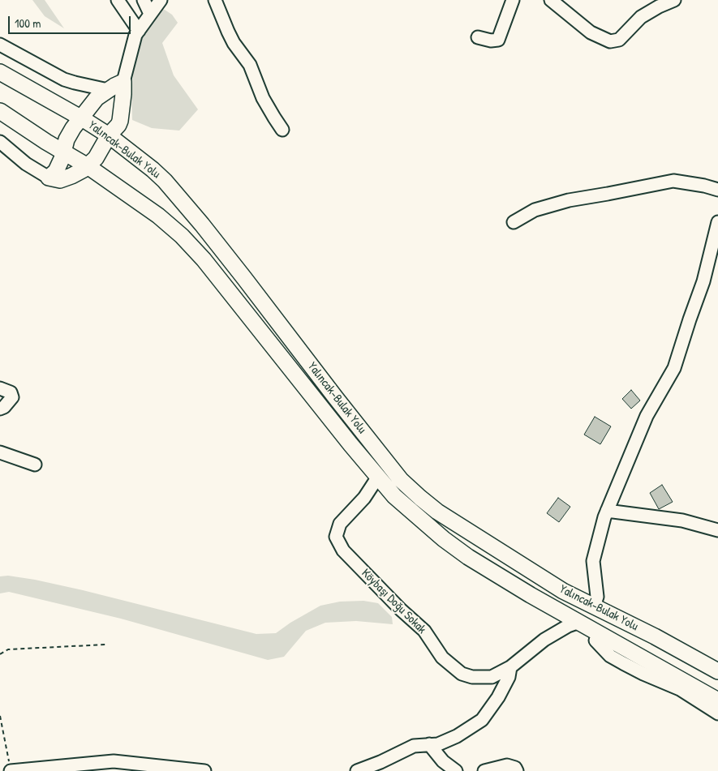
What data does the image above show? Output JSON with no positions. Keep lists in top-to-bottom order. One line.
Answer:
{"streets":{"main road":["Yalıncak-Bulak Yolu"],"street":["Köybaşı Doğu Sokak"]},"crossings":[["Yalıncak-Bulak Yolu","Köybaşı Doğu Sokak"]],"scale_bar":"100 m"}
